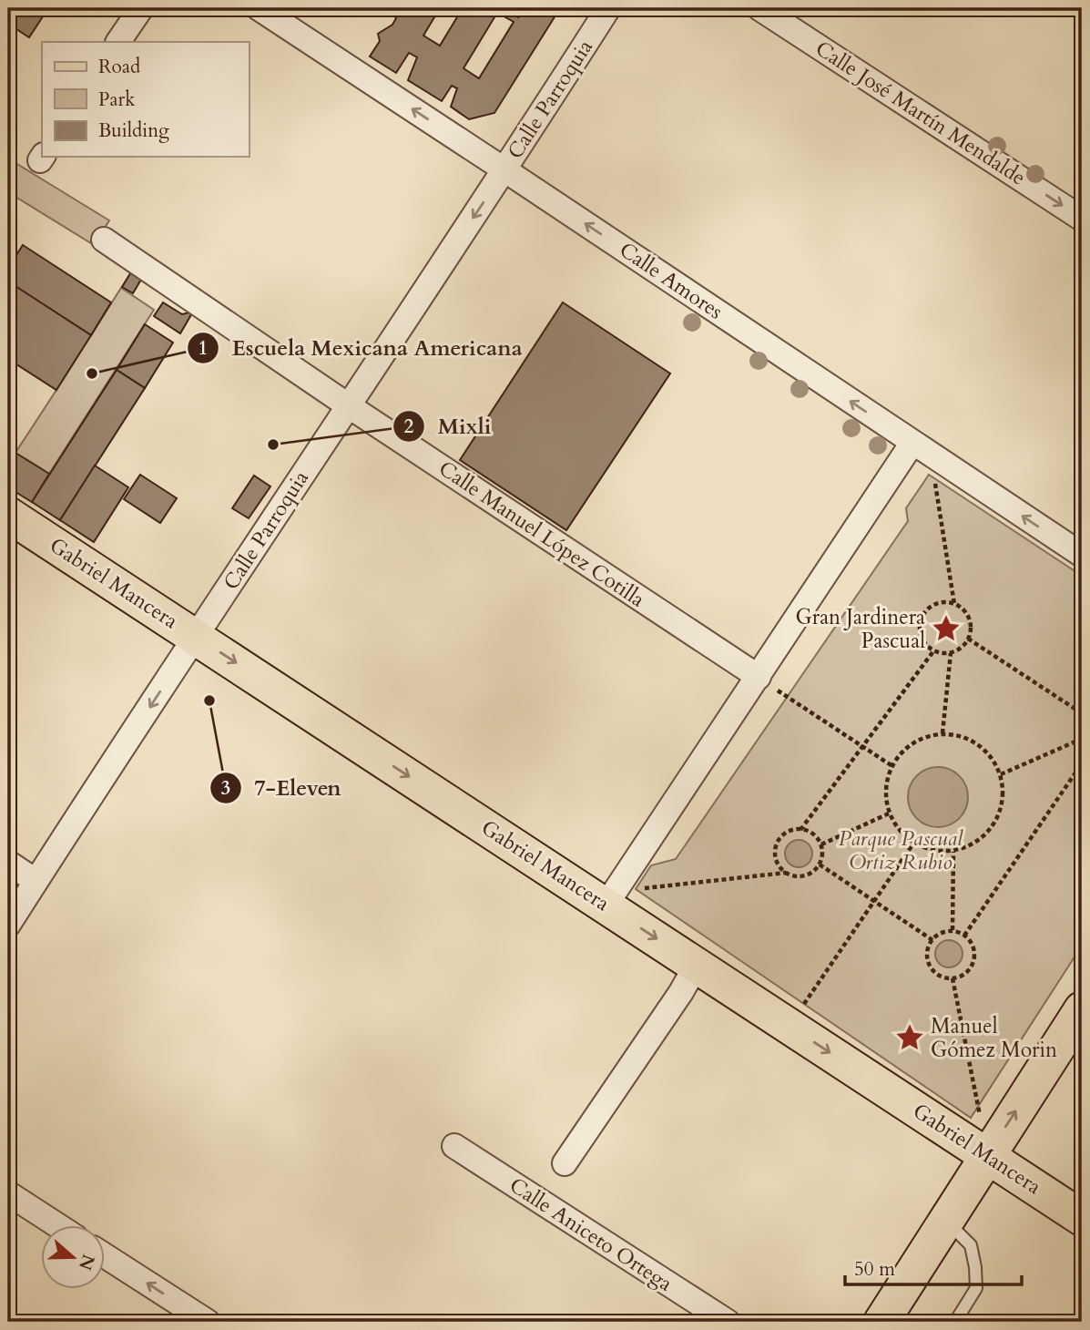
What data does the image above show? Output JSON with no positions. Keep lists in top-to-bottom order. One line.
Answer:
{"streets":{"main road":["Gabriel Mancera"],"street":["Calle Parroquia","Calle José Martín Mendalde","Calle Amores","Calle Manuel López Cotilla","Calle Aniceto Ortega"]},"crossings":[["Calle Parroquia","Calle Amores"],["Calle Parroquia","Calle Manuel López Cotilla"],["Calle Parroquia","Gabriel Mancera"]],"one_way":["Calle Parroquia","Calle José Martín Mendalde","Calle Amores","Gabriel Mancera"],"parks":["Parque Pascual Ortiz Rubio"],"places":{"other":["Escuela Mexicana Americana","Mixli","7-Eleven"],"place":["Gran Jardinera Pascual","Manuel Gómez Morin"]},"legend":["Road","Park","Building"],"scale_bar":"50 m","north":"right"}
